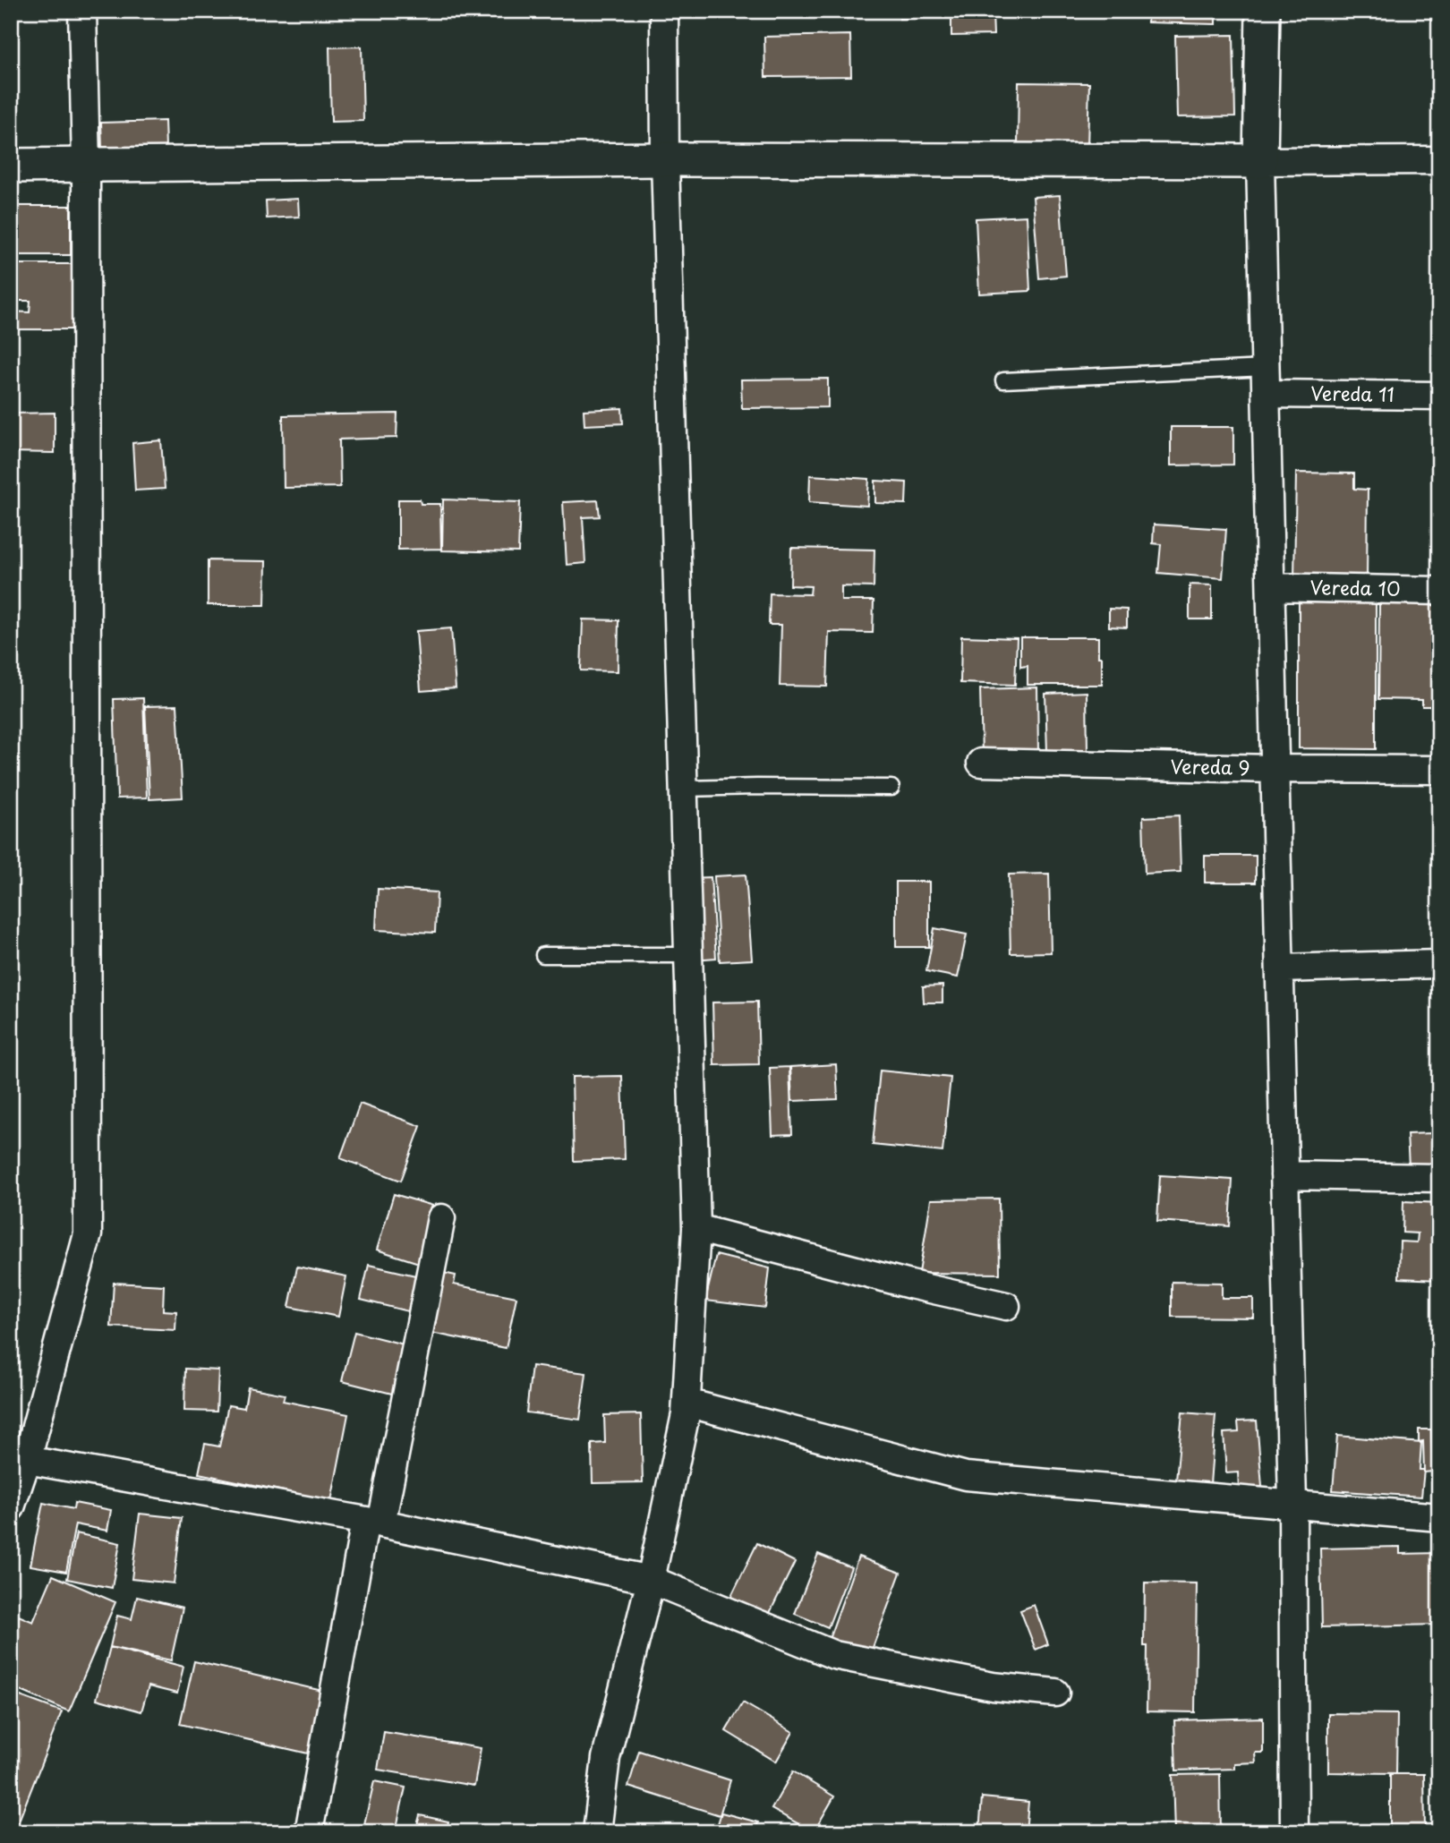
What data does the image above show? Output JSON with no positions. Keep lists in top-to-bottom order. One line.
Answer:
{"streets":{"street":["Vereda 11","Vereda 10","Vereda 9"]}}
